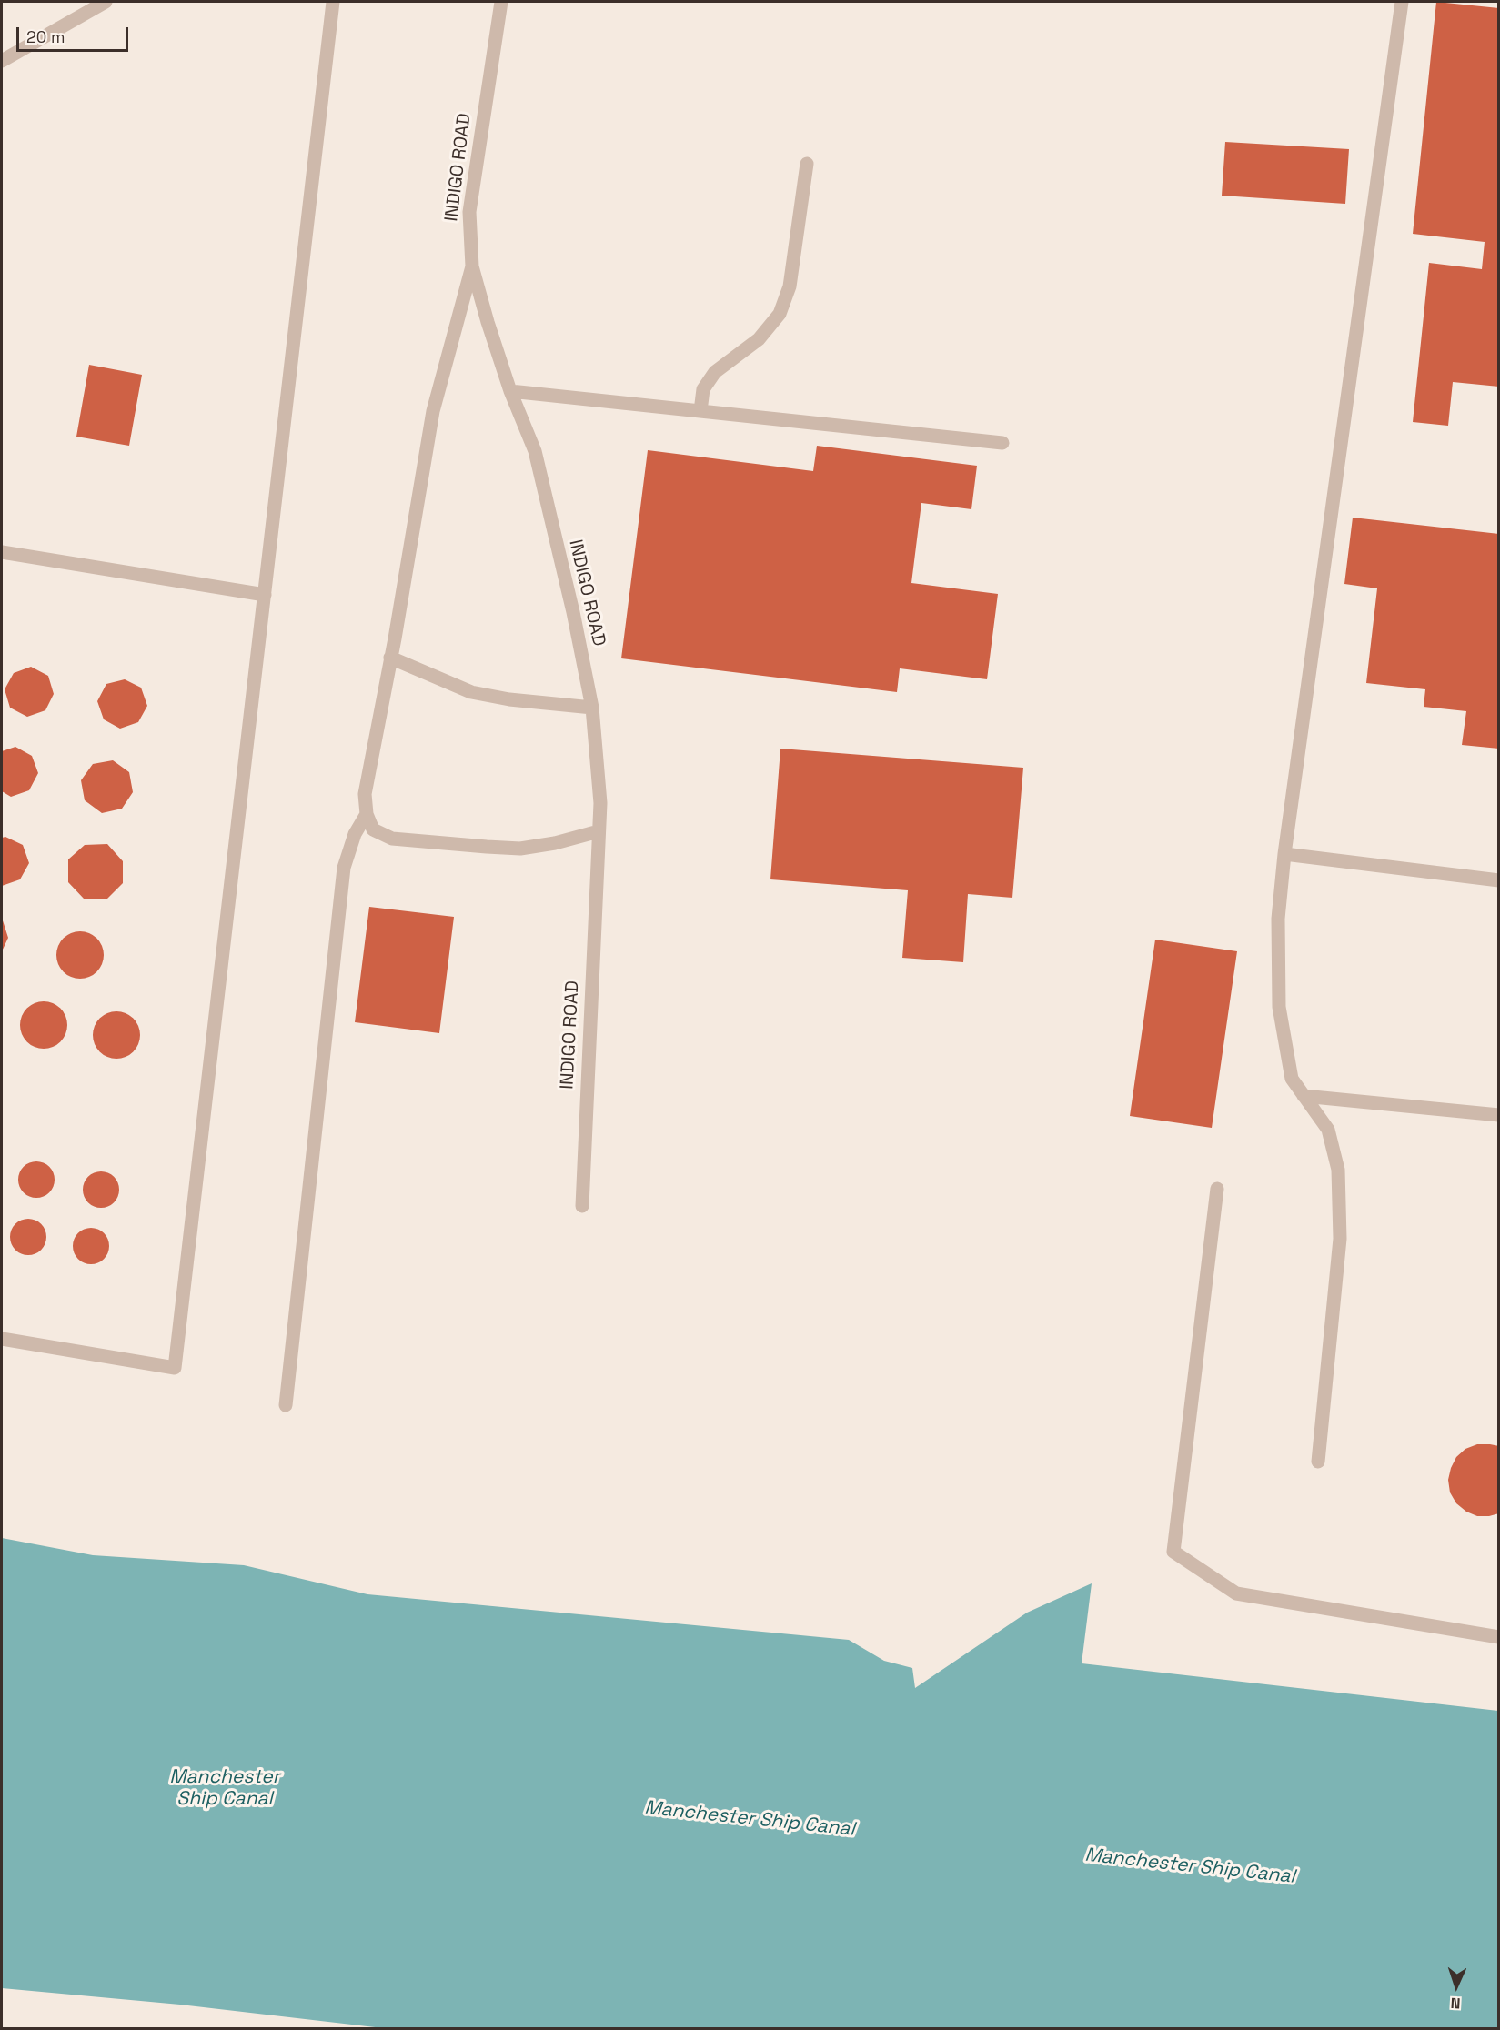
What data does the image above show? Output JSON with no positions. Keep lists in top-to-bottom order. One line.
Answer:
{"streets":{"lane":["INDIGO ROAD"]},"water":["Manchester Ship Canal"],"scale_bar":"20 m","north":"bottom"}
